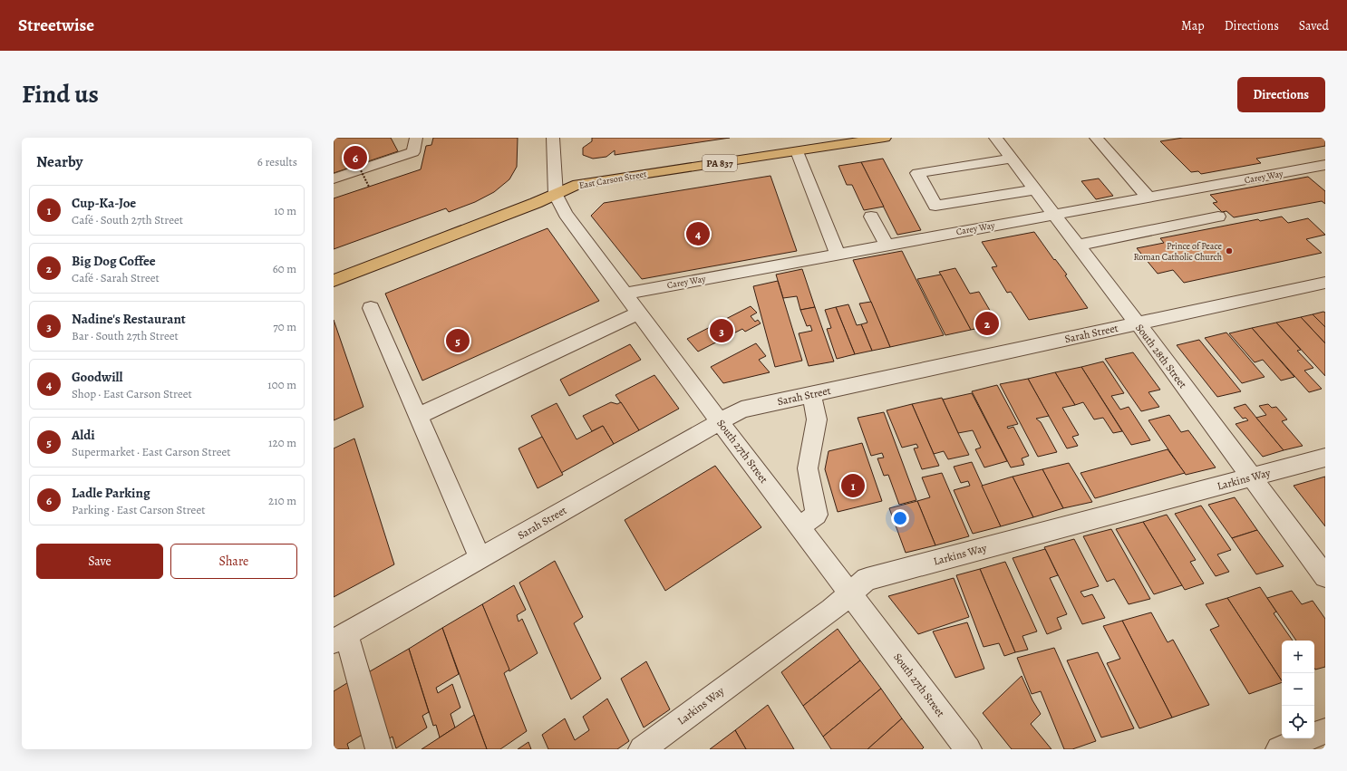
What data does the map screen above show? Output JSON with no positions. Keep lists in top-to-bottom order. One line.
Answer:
{"streets":{"main road":["PA 837","East Carson Street"],"street":["Carey Way","Sarah Street","South 28th Street","South 27th Street","Larkins Way"]},"crossings":[["Carey Way","South 28th Street"],["Carey Way","South 27th Street"],["East Carson Street","South 27th Street"],["Sarah Street","South 28th Street"],["Sarah Street","South 27th Street"],["South 28th Street","Larkins Way"],["South 27th Street","Larkins Way"]],"places":["Prince of Peace Roman Catholic Church"],"page":{"header":"Streetwise","nav":["Map","Directions","Saved"],"title":"Find us","buttons":["Directions",["Save","Share"]],"heading":["Nearby","6 results"],"pins":["6","4","2","3","5","1"],"list":[{"mark":"1","name":"Cup-Ka-Joe","note":"Café · South 27th Street","value":"10 m"},{"mark":"2","name":"Big Dog Coffee","note":"Café · Sarah Street","value":"60 m"},{"mark":"3","name":"Nadine's Restaurant","note":"Bar · South 27th Street","value":"70 m"},{"mark":"4","name":"Goodwill","note":"Shop · East Carson Street","value":"100 m"},{"mark":"5","name":"Aldi","note":"Supermarket · East Carson Street","value":"120 m"},{"mark":"6","name":"Ladle Parking","note":"Parking · East Carson Street","value":"210 m"}],"map_buttons":["+","−"]}}
